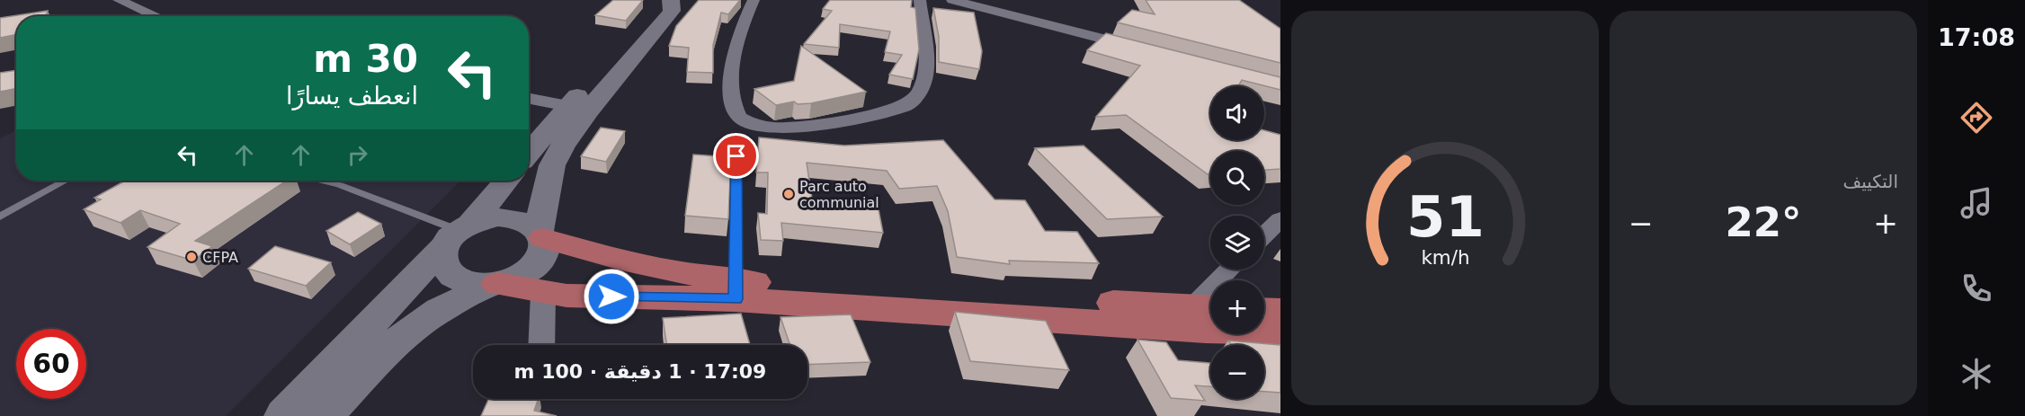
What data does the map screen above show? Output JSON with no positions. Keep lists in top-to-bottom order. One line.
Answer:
{"places":["Parc auto communial","CFPA"],"page":{"tabs":"17:08","tile":"التكييف","turn":["30 m","انعطف يسارًا"],"map_buttons":["+","−"],"heat":["−","22°","+"],"limit":"60","trip":"17:09 · 1 دقيقة · 100 m","gauge":["51","km/h"]}}
